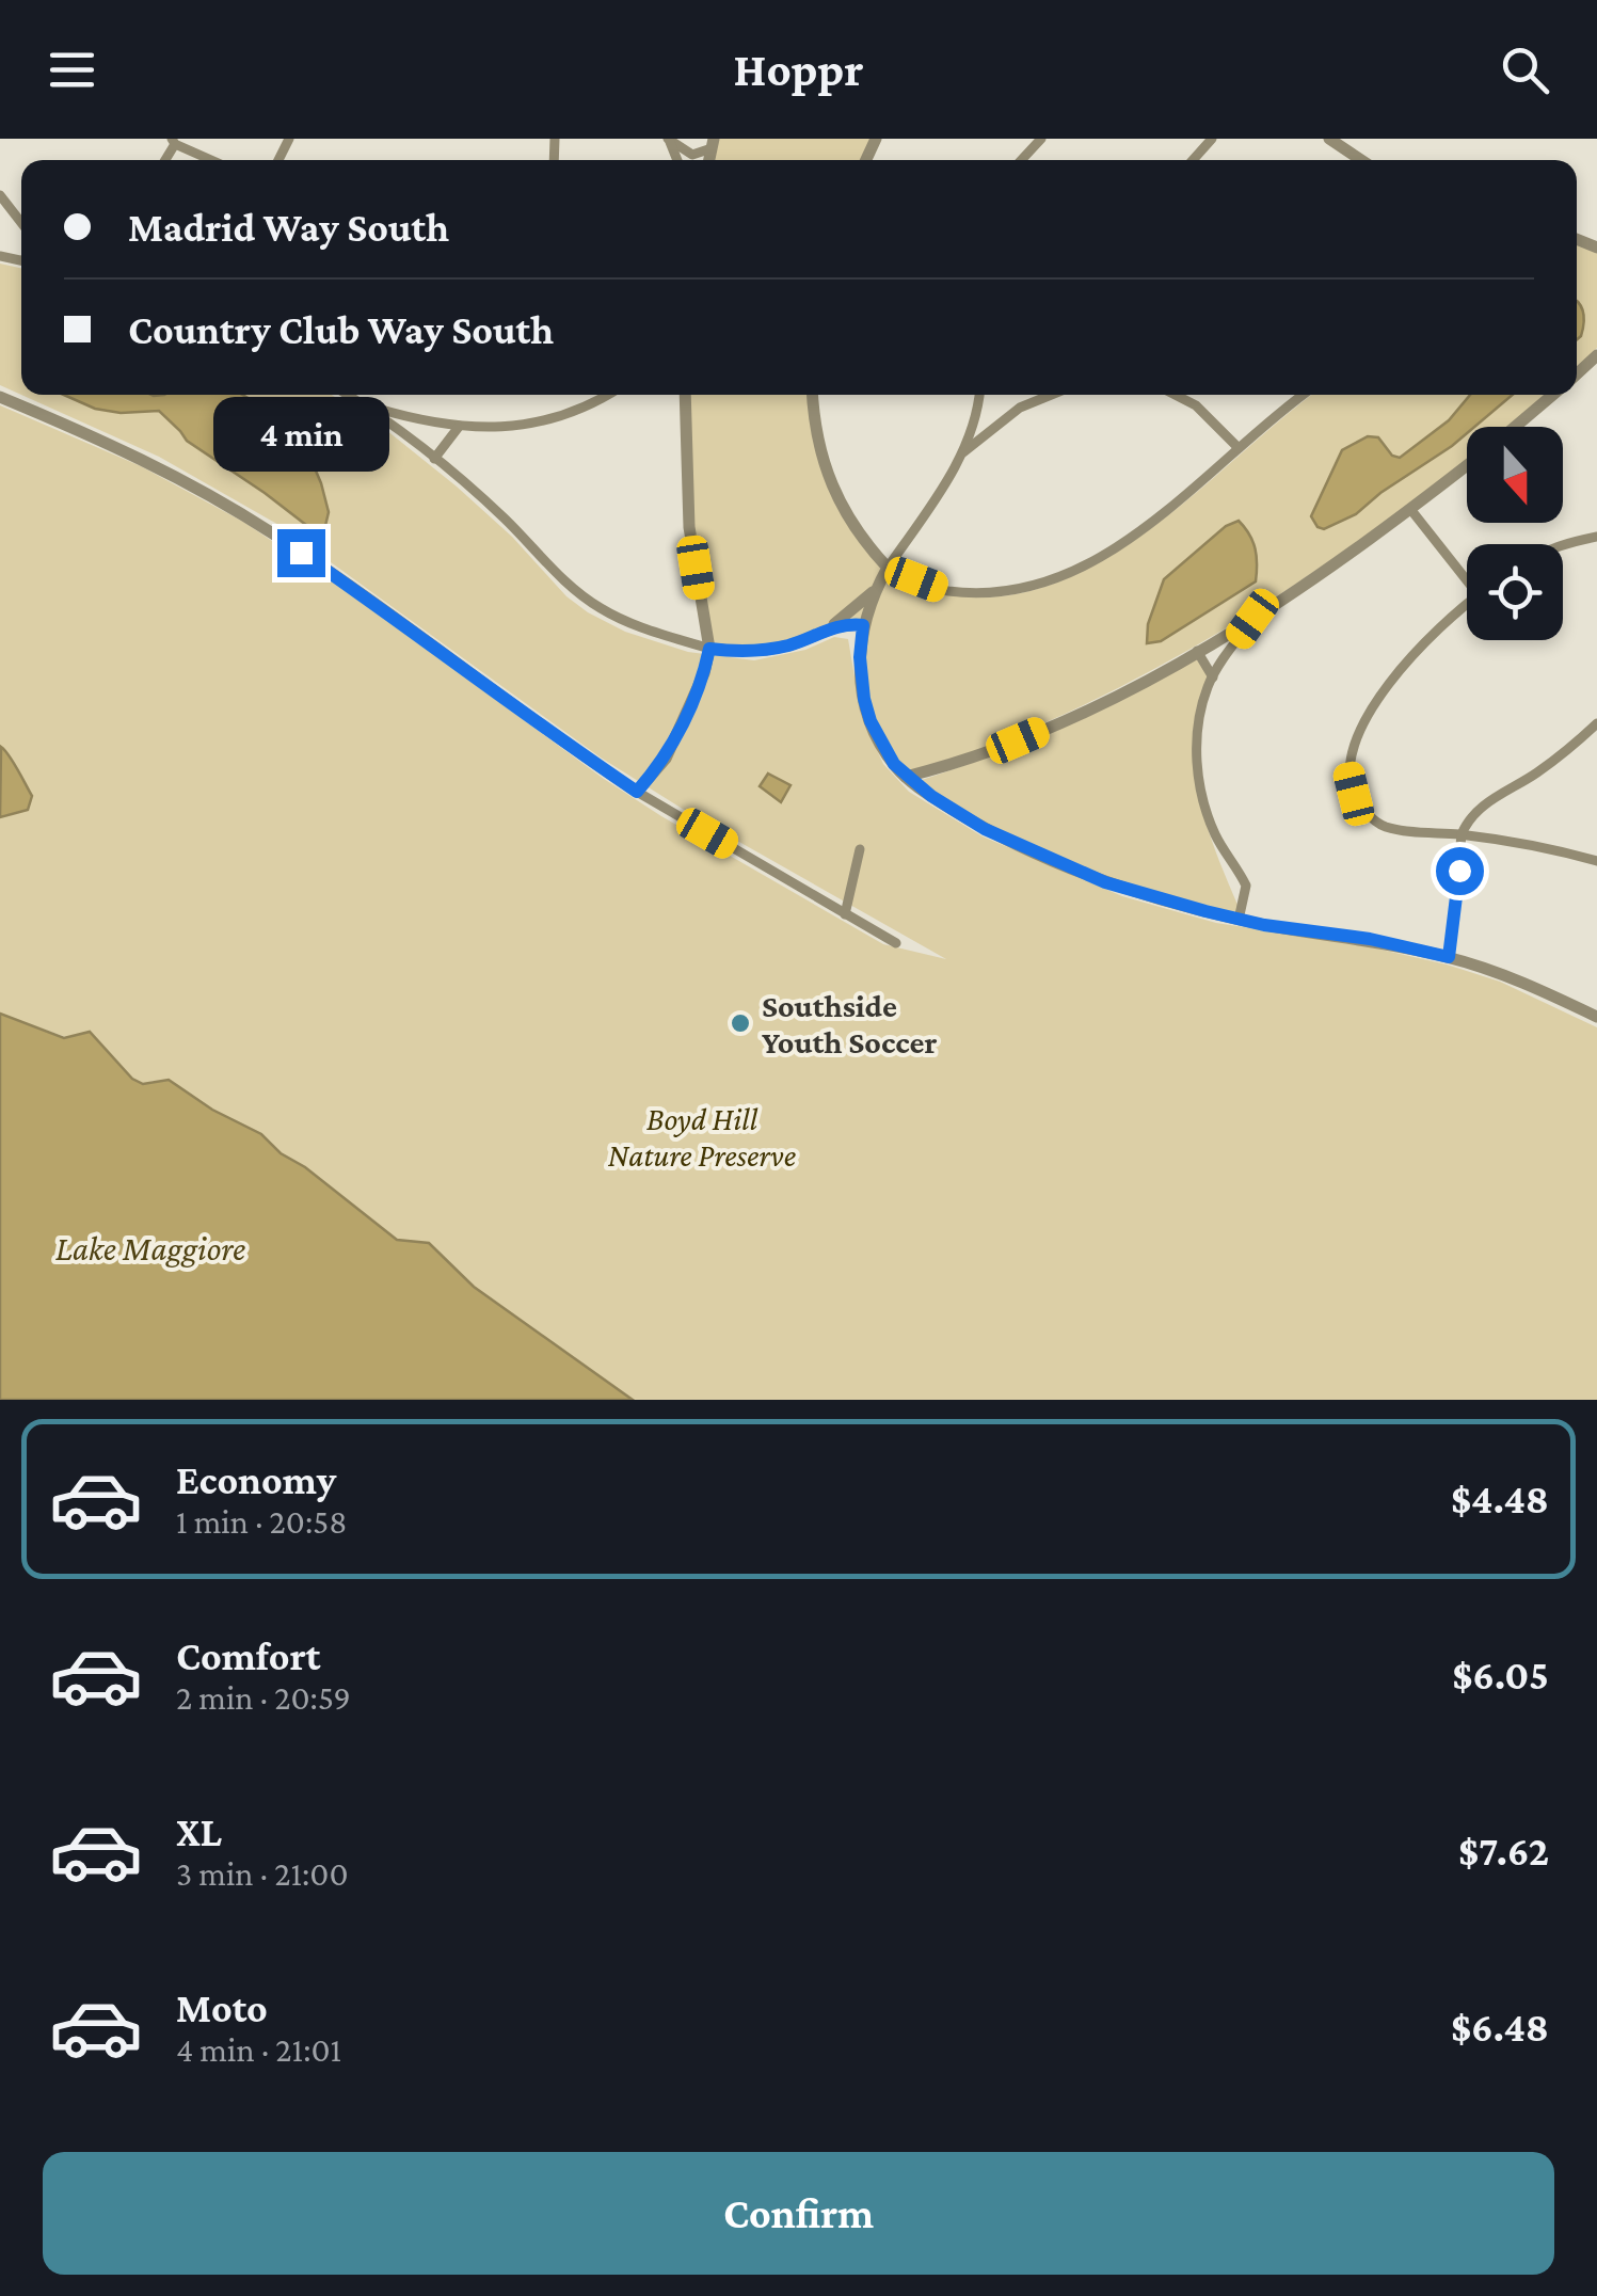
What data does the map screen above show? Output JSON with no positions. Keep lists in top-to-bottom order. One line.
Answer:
{"water":["Lake Maggiore"],"parks":["Boyd Hill Nature Preserve"],"places":["Southside Youth Soccer"],"north":"bottom","page":{"header":"Hoppr","banner":["Madrid Way South","Country Club Way South"],"bubble":"4 min","list":[{"name":"Economy","note":"1 min · 20:58","value":"$4.48"},{"name":"Comfort","note":"2 min · 20:59","value":"$6.05"},{"name":"XL","note":"3 min · 21:00","value":"$7.62"},{"name":"Moto","note":"4 min · 21:01","value":"$6.48"}],"buttons":"Confirm"}}
